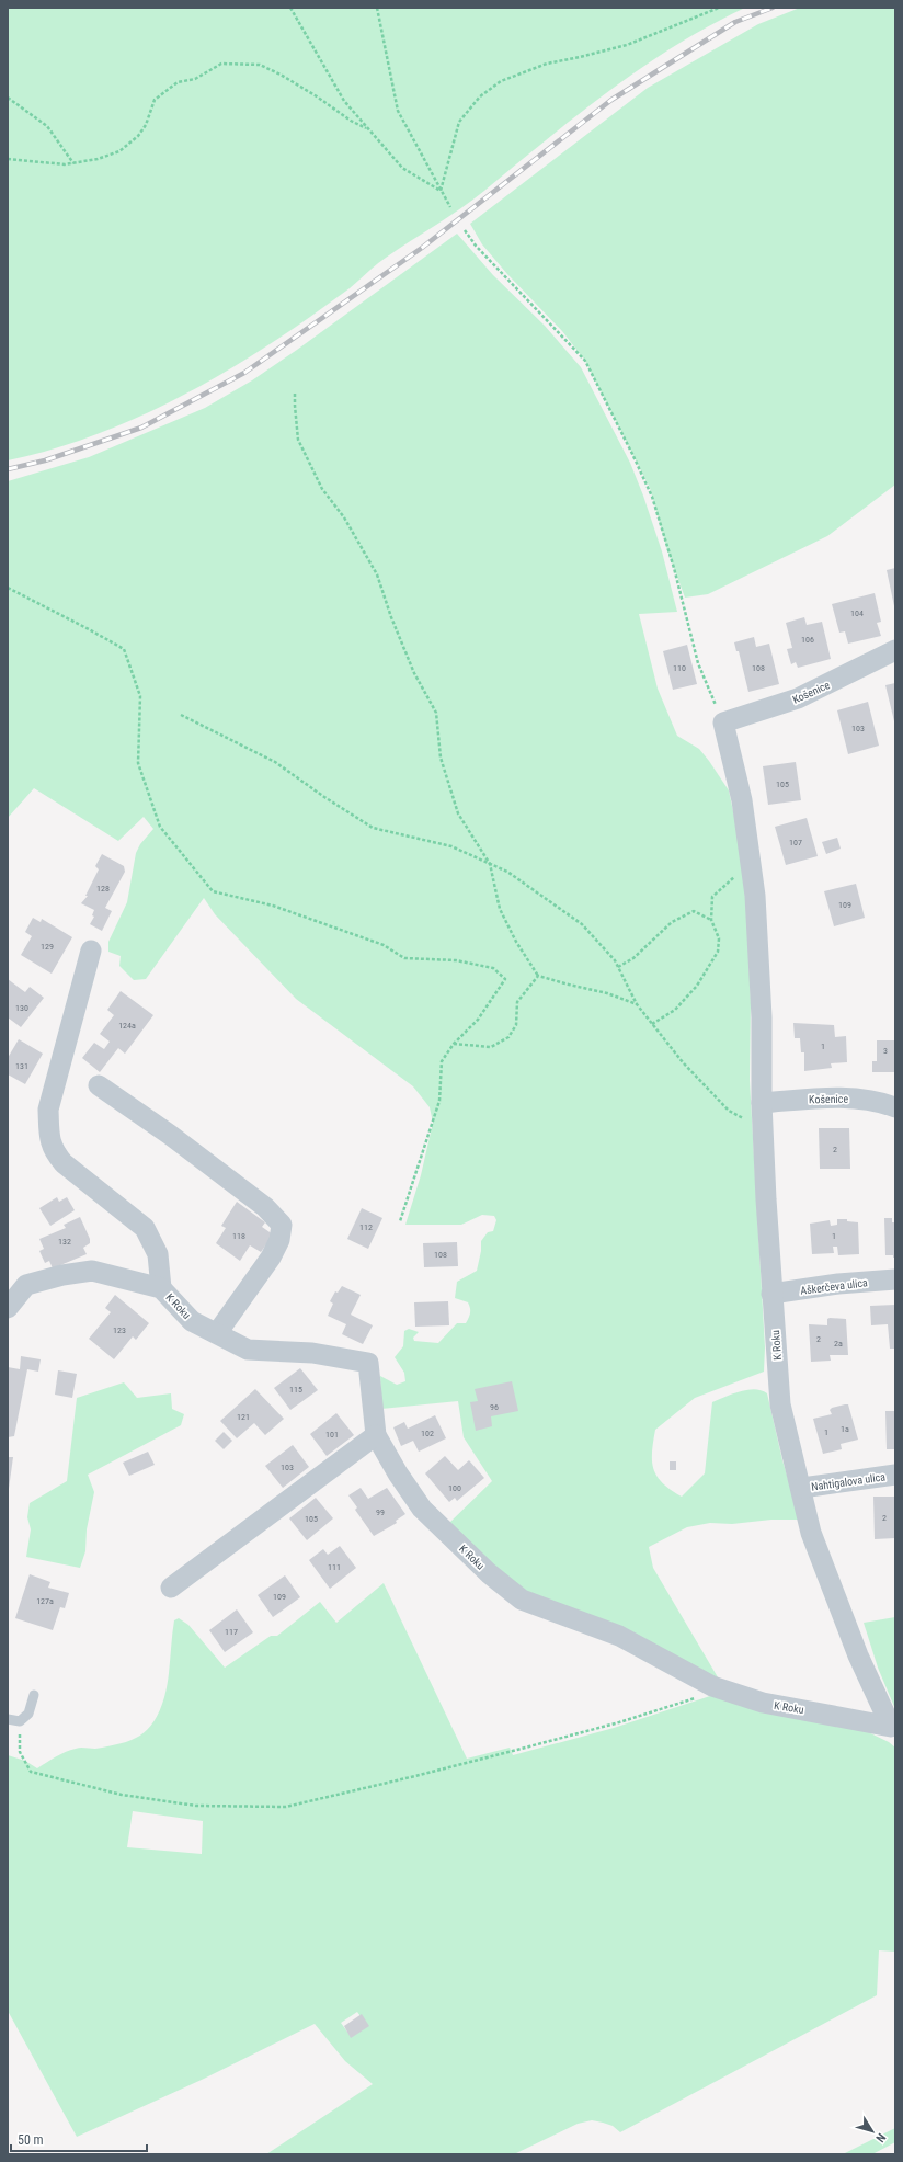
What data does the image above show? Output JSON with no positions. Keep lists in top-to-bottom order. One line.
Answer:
{"streets":{"street":["Košenice","Aškerčeva ulica","K Roku","Nahtigalova ulica"]},"crossings":[["Košenice","K Roku"],["Aškerčeva ulica","K Roku"],["K Roku","Nahtigalova ulica"]],"house_numbers":["104","106","110","108","103","105","107","128","109","129","130","124a","1","3","131","2","112","118","1","132","108","123","2","2a","115","96","121","1a","1","102","101","103","100","99","2","105","111","109","127a","117"],"scale_bar":"50 m","north":"bottom right"}
